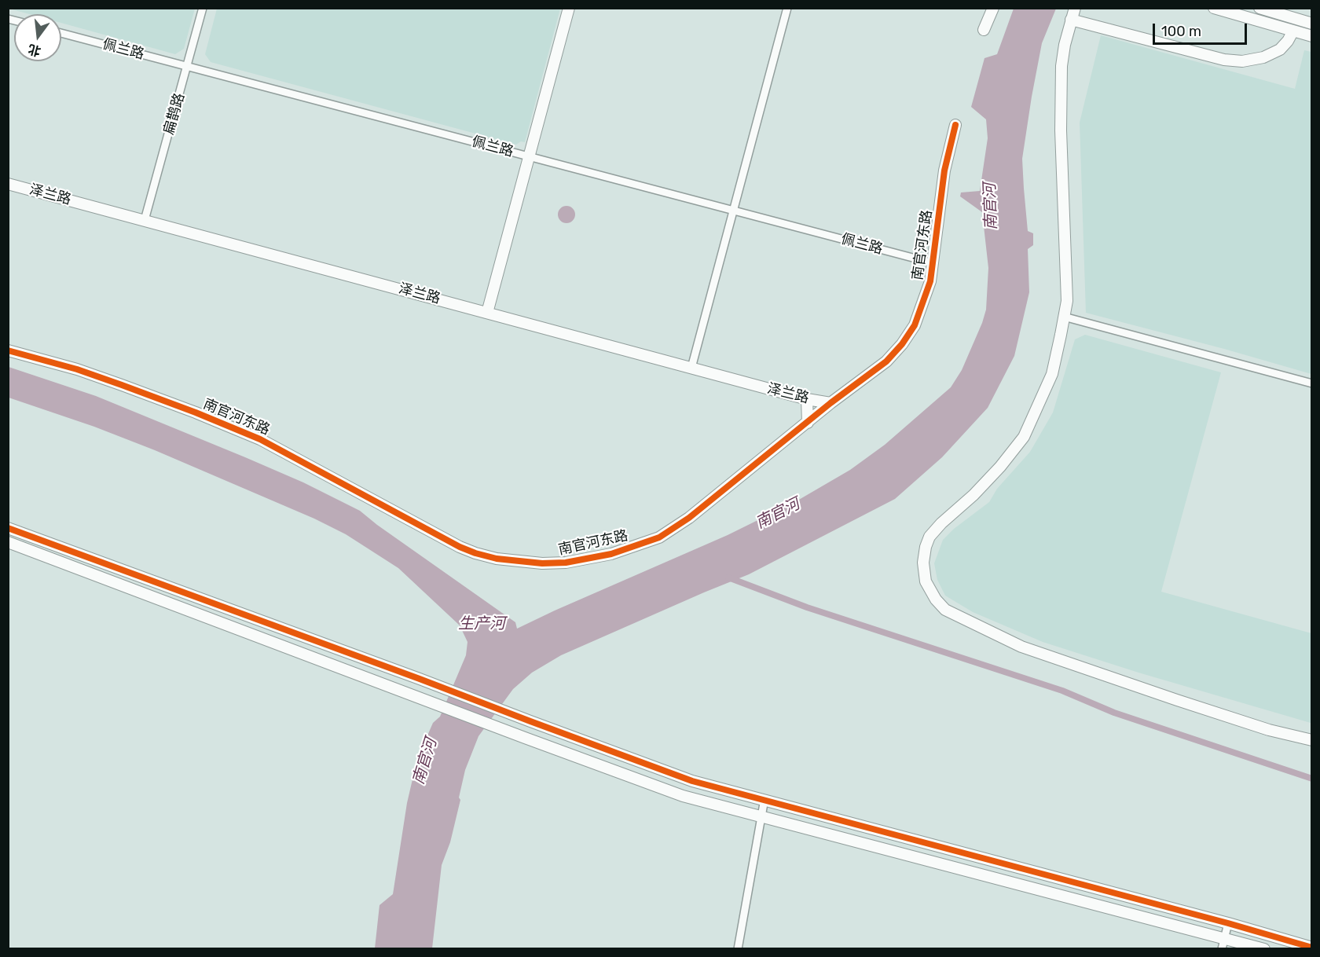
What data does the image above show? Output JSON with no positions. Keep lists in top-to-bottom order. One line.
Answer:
{"streets":{"street":["佩兰路","扁鹊路","泽兰路","南官河东路"]},"crossings":[["佩兰路","扁鹊路"],["佩兰路","南官河东路"],["扁鹊路","泽兰路"],["泽兰路","南官河东路"]],"water":["南官河","生产河"],"scale_bar":"100 m","north":"bottom"}
